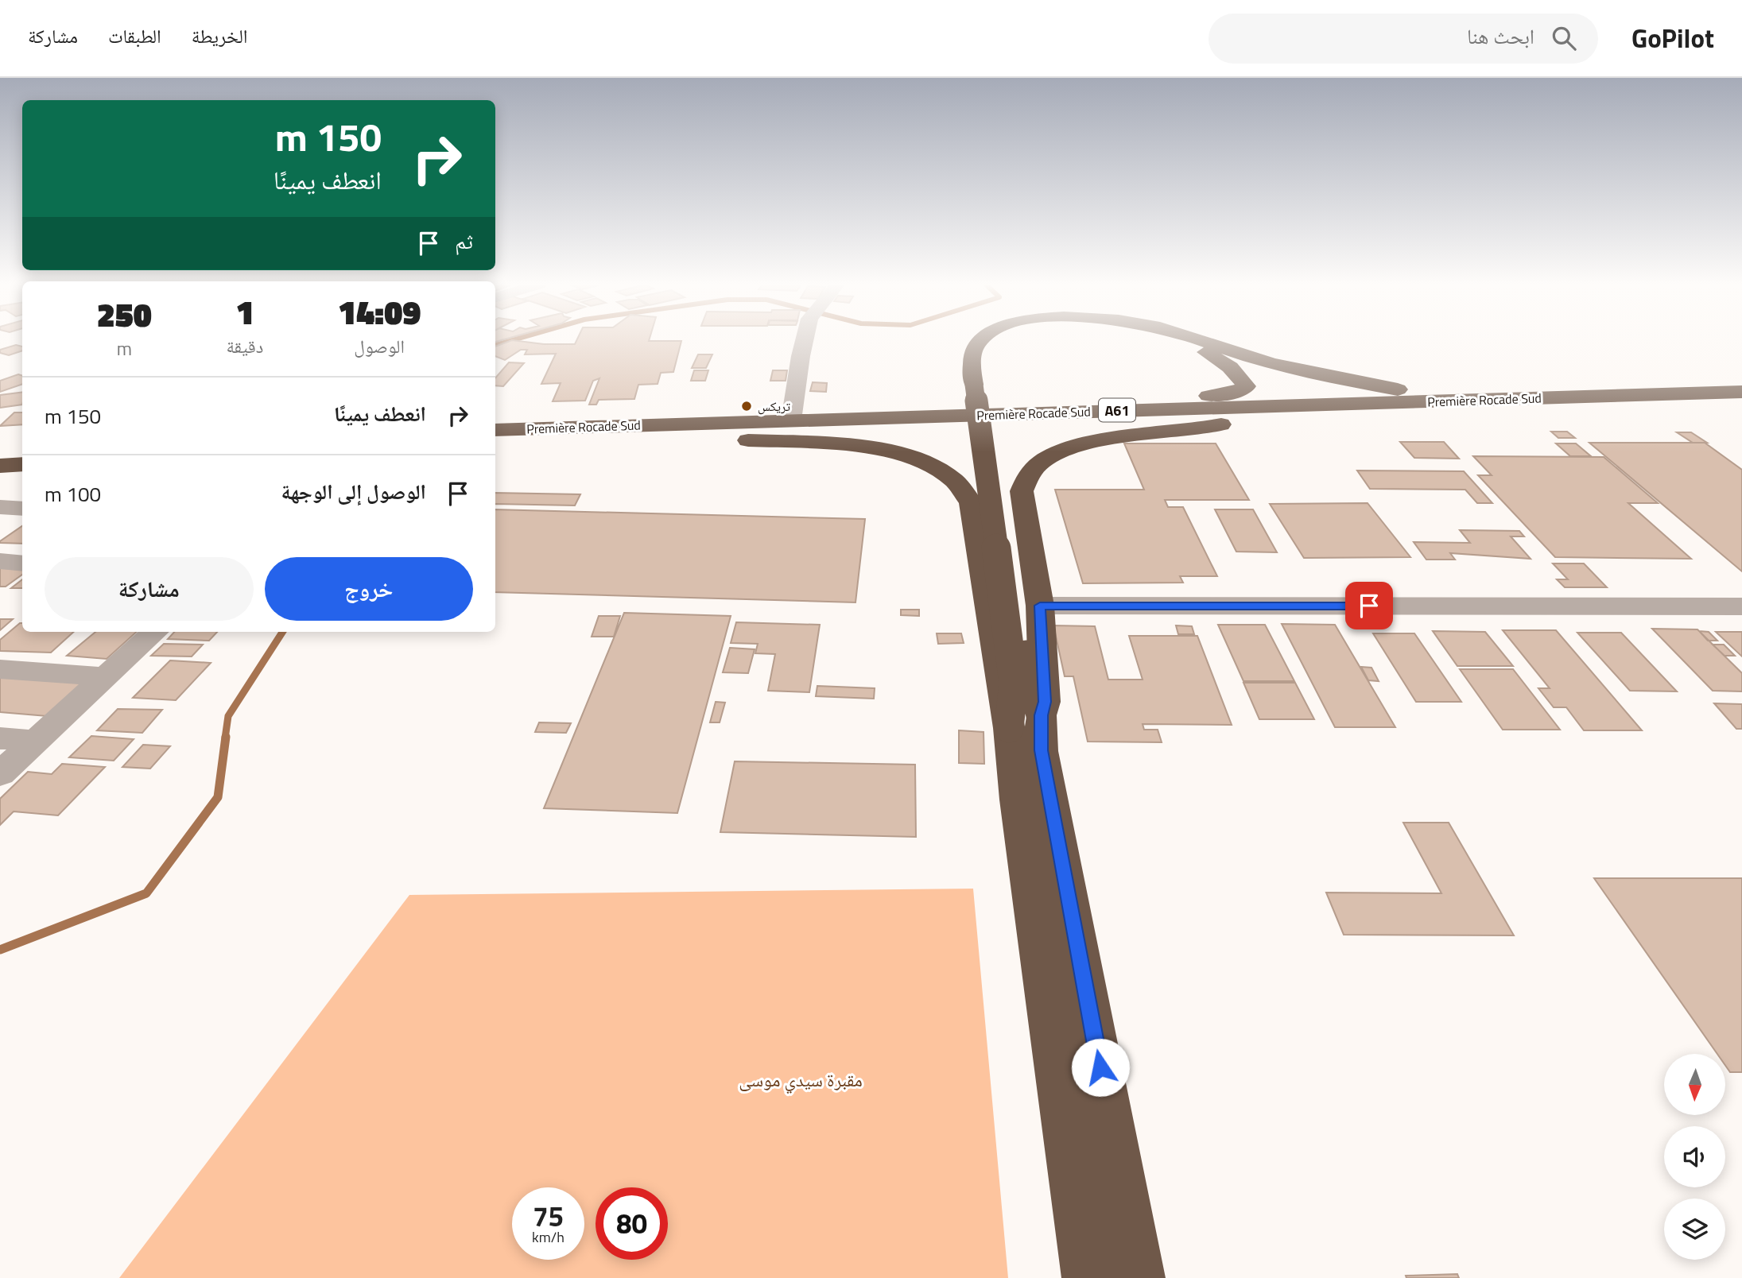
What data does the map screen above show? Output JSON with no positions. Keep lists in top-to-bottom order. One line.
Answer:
{"streets":{"highway":["Première Rocade Sud","A61"]},"parks":["مقبرة سيدي موسى"],"places":["تريكس"],"north":"bottom","page":{"header":"GoPilot","search":"ابحث هنا","nav":["الخريطة","الطبقات","مشاركة"],"turn":["150 m","انعطف يمينًا"],"then":"ثم","eta":["14:09","الوصول","1","دقيقة","250","m"],"list":[{"name":"انعطف يمينًا","value":"150 m"},{"name":"الوصول إلى الوجهة","value":"100 m"}],"buttons":["خروج","مشاركة"],"speed":"75 km/h","limit":"80"}}
